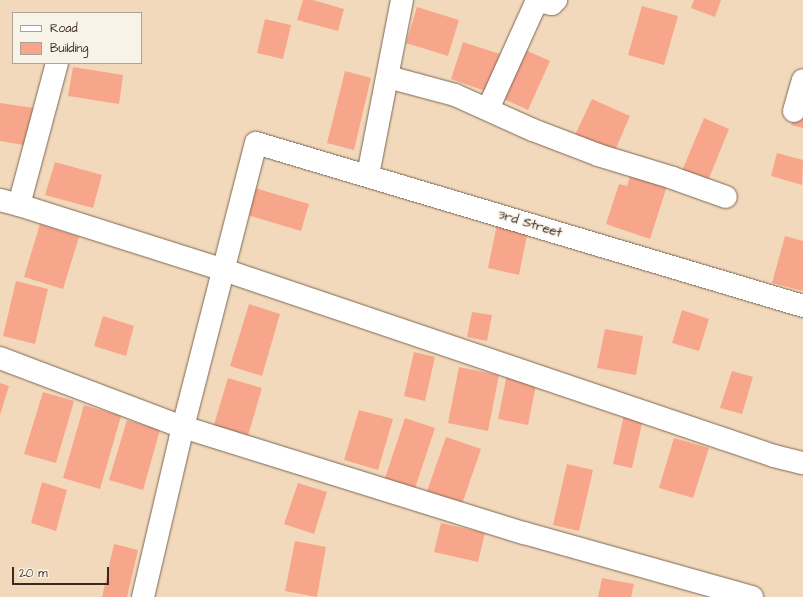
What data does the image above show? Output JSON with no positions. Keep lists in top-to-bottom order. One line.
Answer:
{"streets":{"street":["3rd Street"]},"legend":["Road","Building"],"scale_bar":"20 m"}
